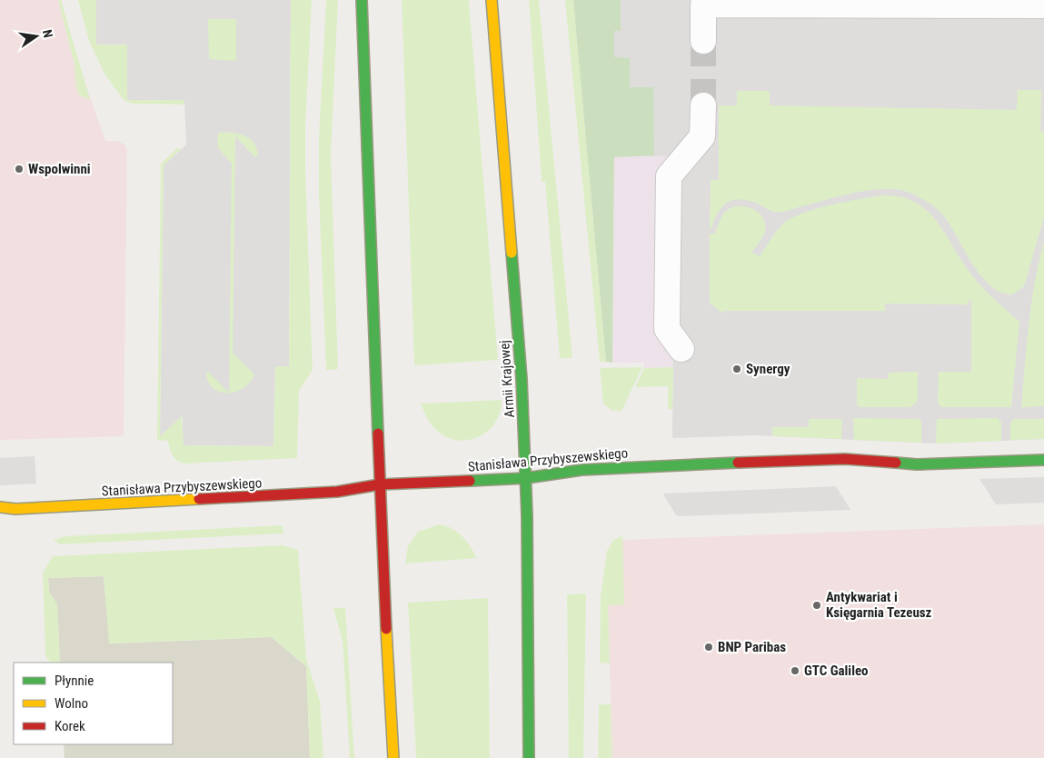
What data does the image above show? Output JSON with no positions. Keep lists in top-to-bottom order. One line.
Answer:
{"streets":{"main road":["Armii Krajowej","Stanisława Przybyszewskiego"]},"crossings":[["Armii Krajowej","Stanisława Przybyszewskiego"]],"places":["Wspolwinni","Synergy","Antykwariat i Księgarnia Tezeusz","BNP Paribas","GTC Galileo"],"legend":["Płynnie","Wolno","Korek"],"north":"right"}
